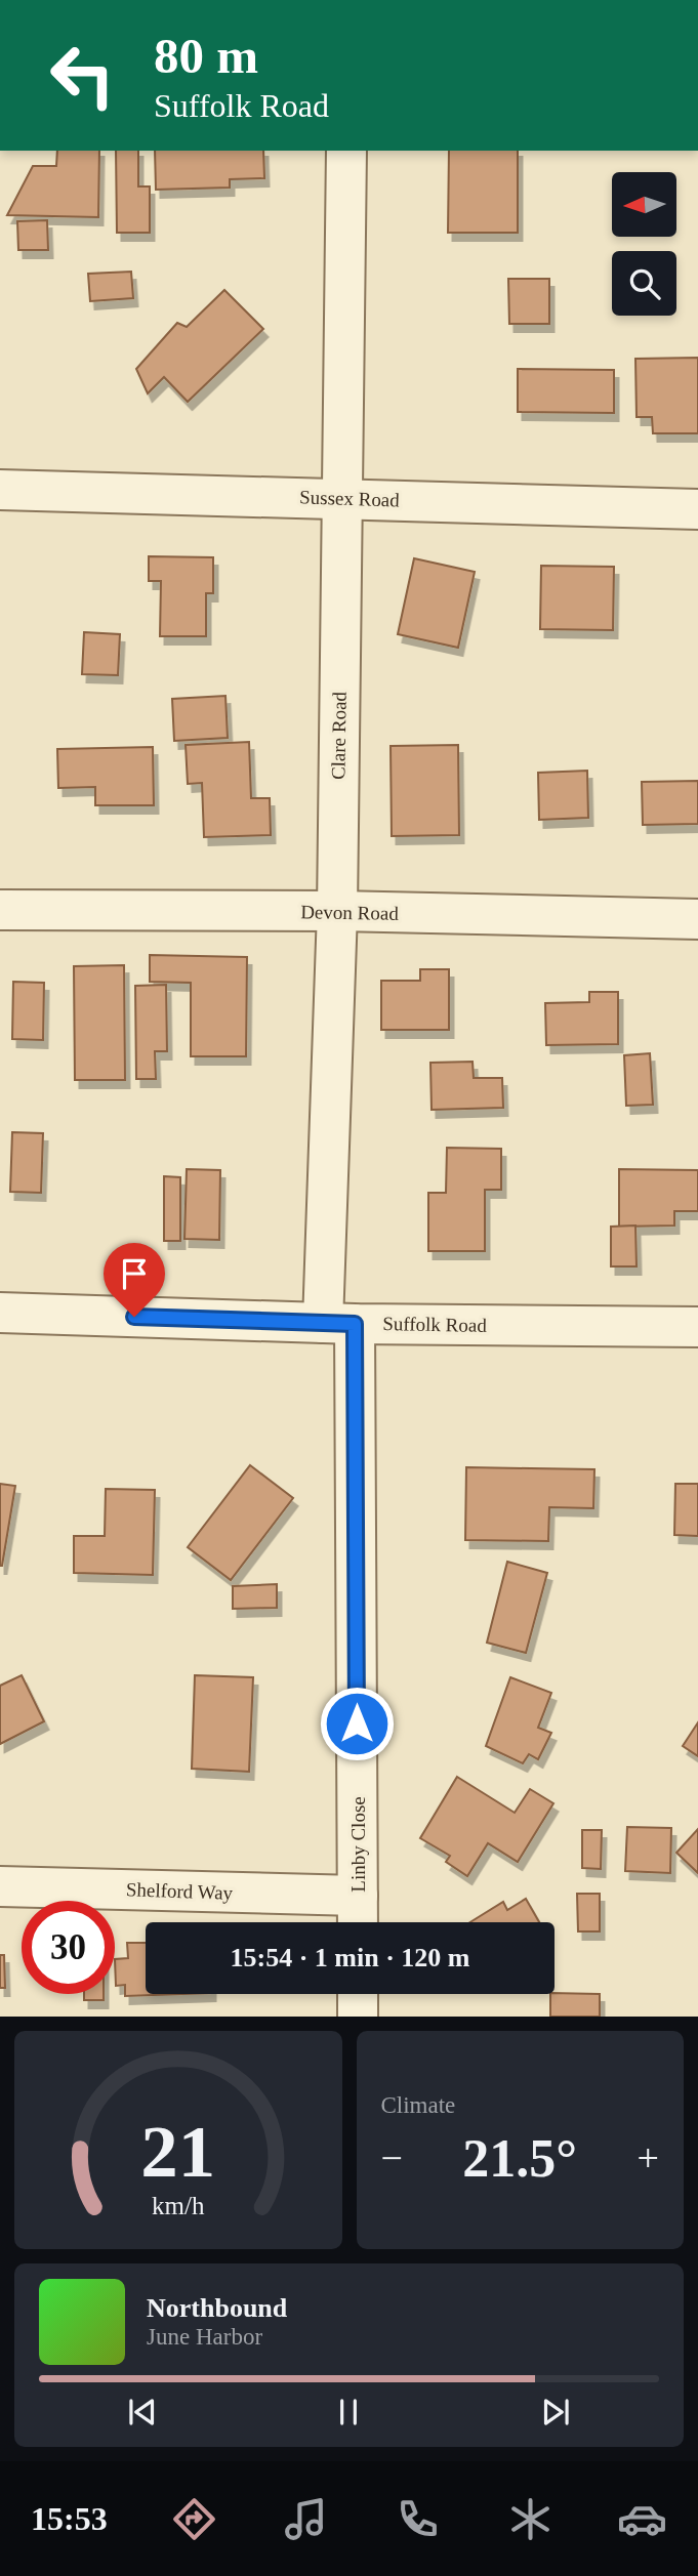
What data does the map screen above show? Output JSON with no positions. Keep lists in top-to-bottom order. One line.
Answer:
{"streets":{"street":["Sussex Road","Clare Road","Devon Road","Suffolk Road","Linby Close","Shelford Way"]},"crossings":[["Sussex Road","Clare Road"],["Clare Road","Devon Road"],["Clare Road","Suffolk Road"],["Clare Road","Linby Close"],["Suffolk Road","Linby Close"],["Linby Close","Shelford Way"]],"north":"left","page":{"turn":["80 m","Suffolk Road"],"limit":"30","trip":"15:54 · 1 min · 120 m","tile":"Climate","heat":["−","21.5°","+"],"song":["Northbound","June Harbor"],"tabs":"15:53","gauge":["21","km/h"]}}
